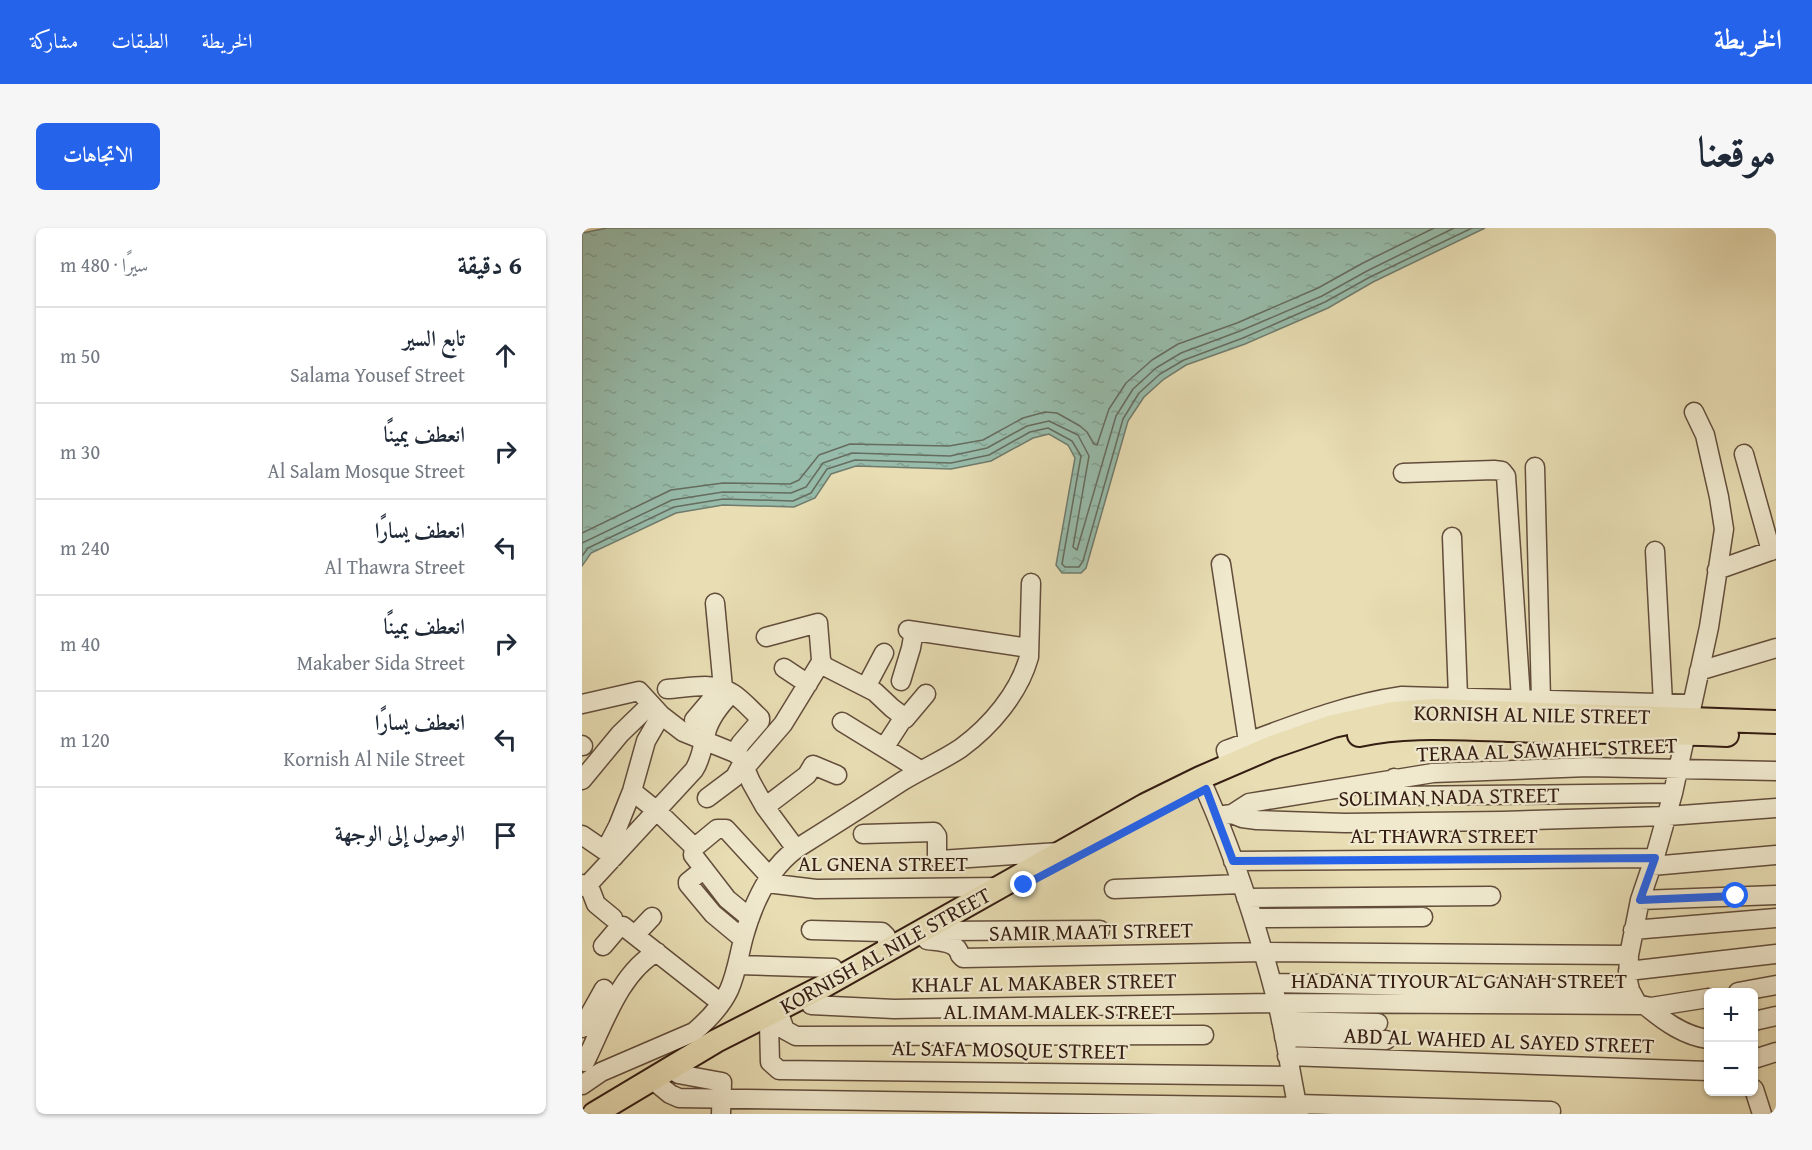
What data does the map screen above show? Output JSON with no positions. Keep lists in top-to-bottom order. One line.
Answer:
{"streets":{"main road":["KORNISH AL NILE STREET"],"street":["TERAA AL SAWAHEL STREET","SOLIMAN NADA STREET","AL THAWRA STREET","AL GNENA STREET","SAMIR MAATI STREET","HADANA TIYOUR AL GANAH STREET","KHALF AL MAKABER STREET","AL IMAM MALEK STREET","ABD AL WAHED AL SAYED STREET","AL SAFA MOSQUE STREET"]},"crossings":[["KORNISH AL NILE STREET","AL GNENA STREET"],["KORNISH AL NILE STREET","SAMIR MAATI STREET"],["KORNISH AL NILE STREET","KHALF AL MAKABER STREET"],["KORNISH AL NILE STREET","AL IMAM MALEK STREET"],["KORNISH AL NILE STREET","AL SAFA MOSQUE STREET"],["TERAA AL SAWAHEL STREET","SOLIMAN NADA STREET"],["HADANA TIYOUR AL GANAH STREET","KHALF AL MAKABER STREET"],["AL IMAM MALEK STREET","AL SAFA MOSQUE STREET"]],"page":{"header":"الخريطة","nav":["الخريطة","الطبقات","مشاركة"],"title":"موقعنا","buttons":"الاتجاهات","heading":["6 دقيقة","سيرًا · 480 m"],"list":[["تابع السير","Salama Yousef Street","50 m"],["انعطف يمينًا","Al Salam Mosque Street","30 m"],["انعطف يسارًا","Al Thawra Street","240 m"],["انعطف يمينًا","Makaber Sida Street","40 m"],["انعطف يسارًا","Kornish Al Nile Street","120 m"],"الوصول إلى الوجهة"],"map_buttons":["+","−"]}}
